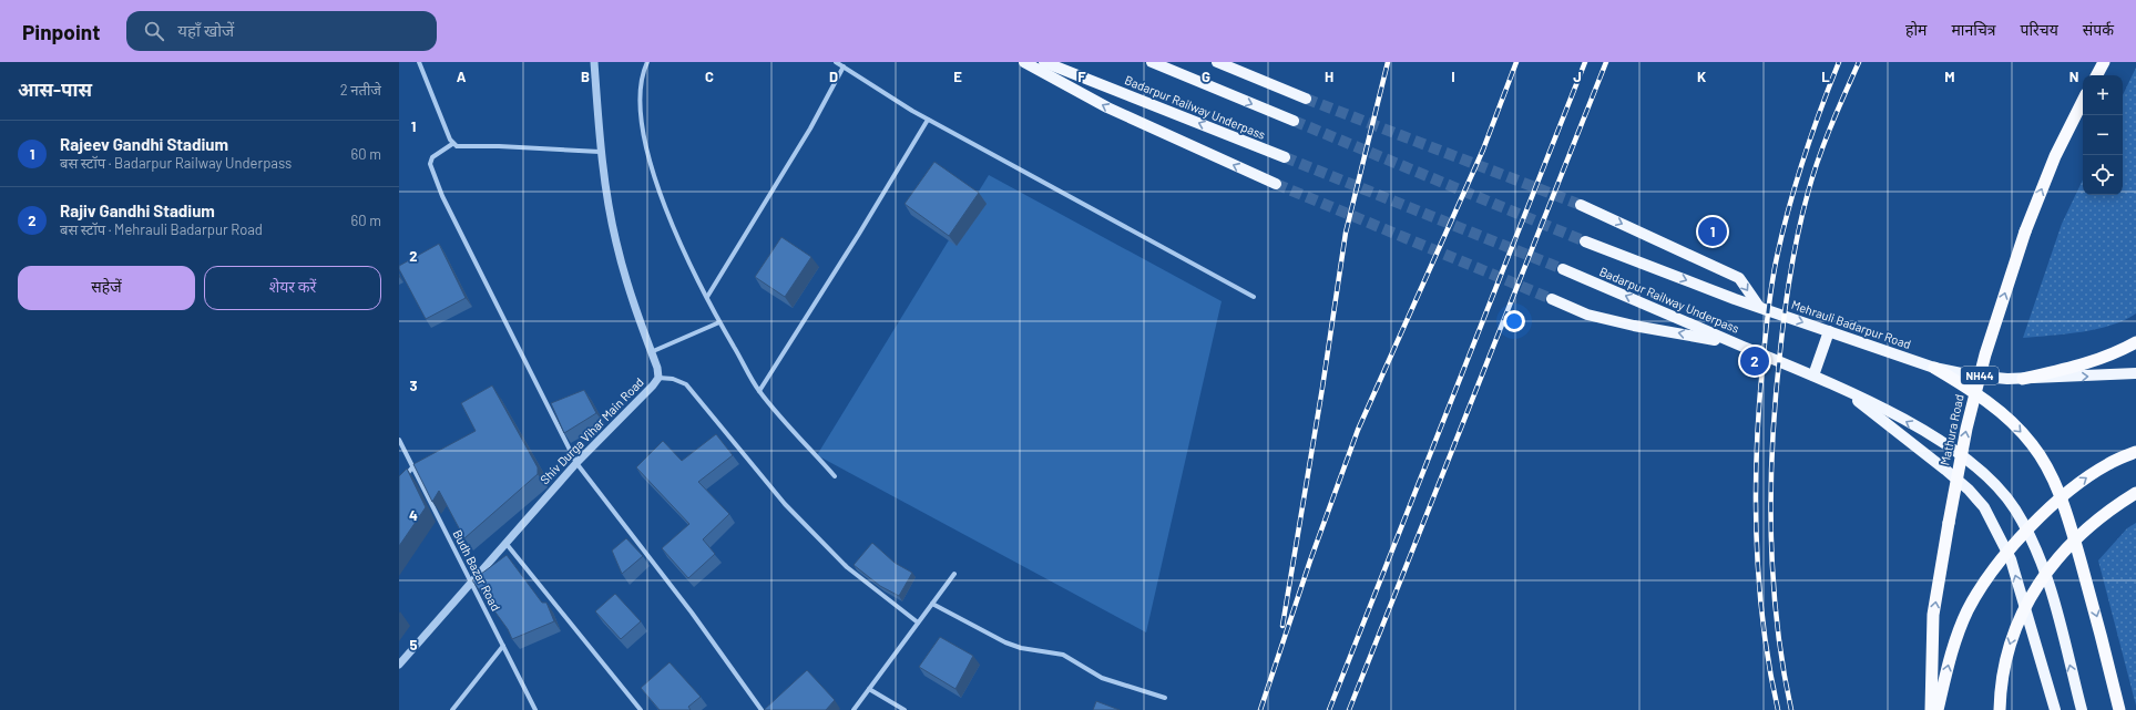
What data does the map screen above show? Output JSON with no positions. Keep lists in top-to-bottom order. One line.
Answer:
{"streets":{"highway":["NH44","Mathura Road"],"main road":["Badarpur Railway Underpass","Mehrauli Badarpur Road"],"street":["Shiv Durga Vihar Main Road","Budh Bazar Road"]},"crossings":[["Badarpur Railway Underpass","Mehrauli Badarpur Road"],["Shiv Durga Vihar Main Road","Budh Bazar Road"]],"one_way":["Mathura Road"],"page":{"header":"Pinpoint","search":"यहाँ खोजें","nav":["होम","मानचित्र","परिचय","संपर्क"],"heading":["आस-पास","2 नतीजे"],"map_buttons":["+","−"],"list":[{"mark":"1","name":"Rajeev Gandhi Stadium","note":"बस स्टॉप · Badarpur Railway Underpass","value":"60 m"},{"mark":"2","name":"Rajiv Gandhi Stadium","note":"बस स्टॉप · Mehrauli Badarpur Road","value":"60 m"}],"pins":["1","2"],"buttons":["सहेजें","शेयर करें"]},"grid":{"columns":["A","B","C","D","E","F","G","H","I","J","K","L","M","N"],"rows":["1","2","3","4","5"]}}
